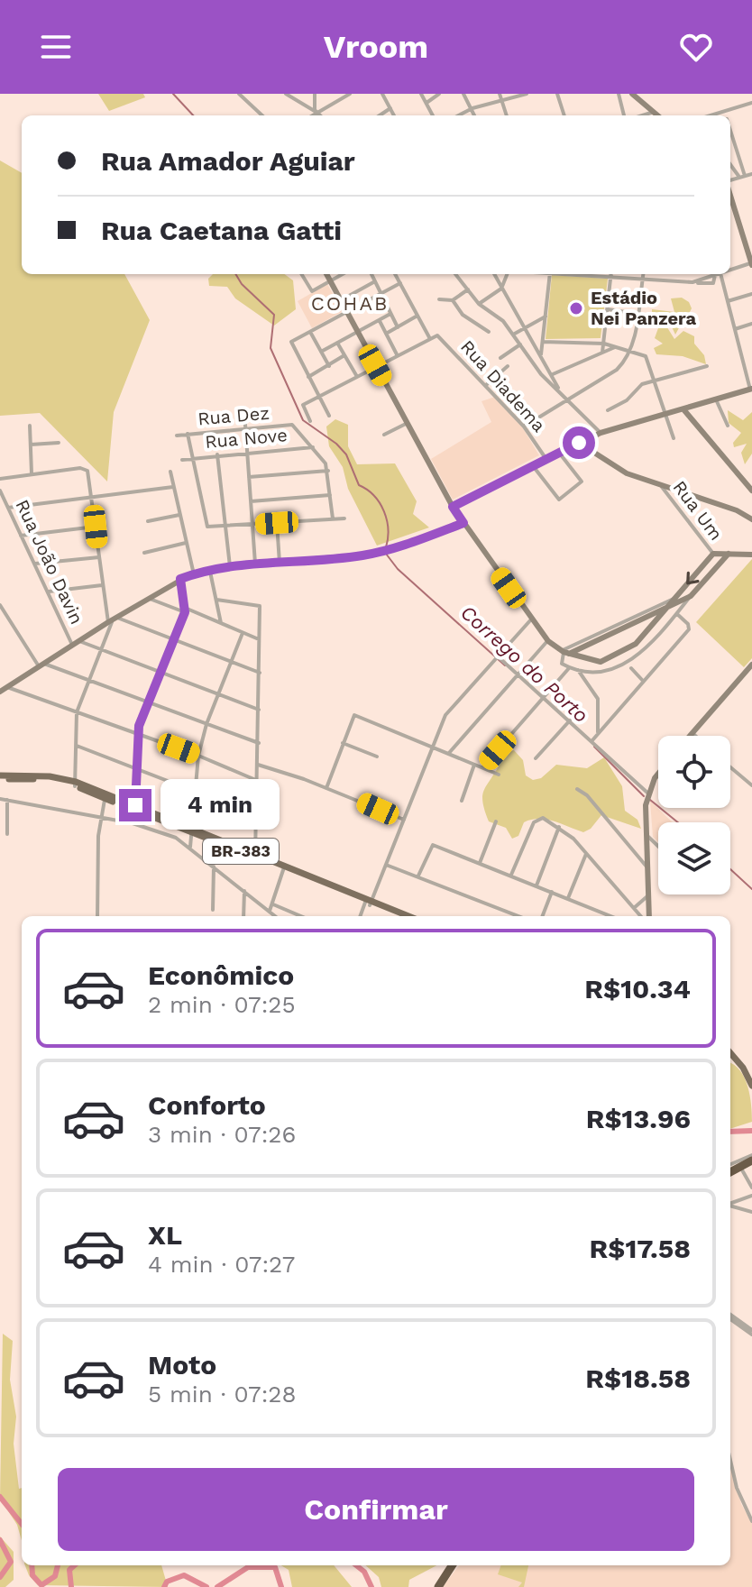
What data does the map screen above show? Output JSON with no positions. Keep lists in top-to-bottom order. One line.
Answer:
{"streets":{"main road":["BR-383"],"street":["Rua Diadema","Rua Dez","Rua Nove","Rua Um","Rua João Davin"]},"crossings":[["Rua Dez","Rua Nove"]],"districts":["COHAB"],"water":["Corrego do Porto"],"places":["Estádio Nei Panzera"],"page":{"header":"Vroom","banner":["Rua Amador Aguiar","Rua Caetana Gatti"],"bubble":"4 min","list":[{"name":"Econômico","note":"2 min · 07:25","value":"R$10.34"},{"name":"Conforto","note":"3 min · 07:26","value":"R$13.96"},{"name":"XL","note":"4 min · 07:27","value":"R$17.58"},{"name":"Moto","note":"5 min · 07:28","value":"R$18.58"}],"buttons":"Confirmar"}}
